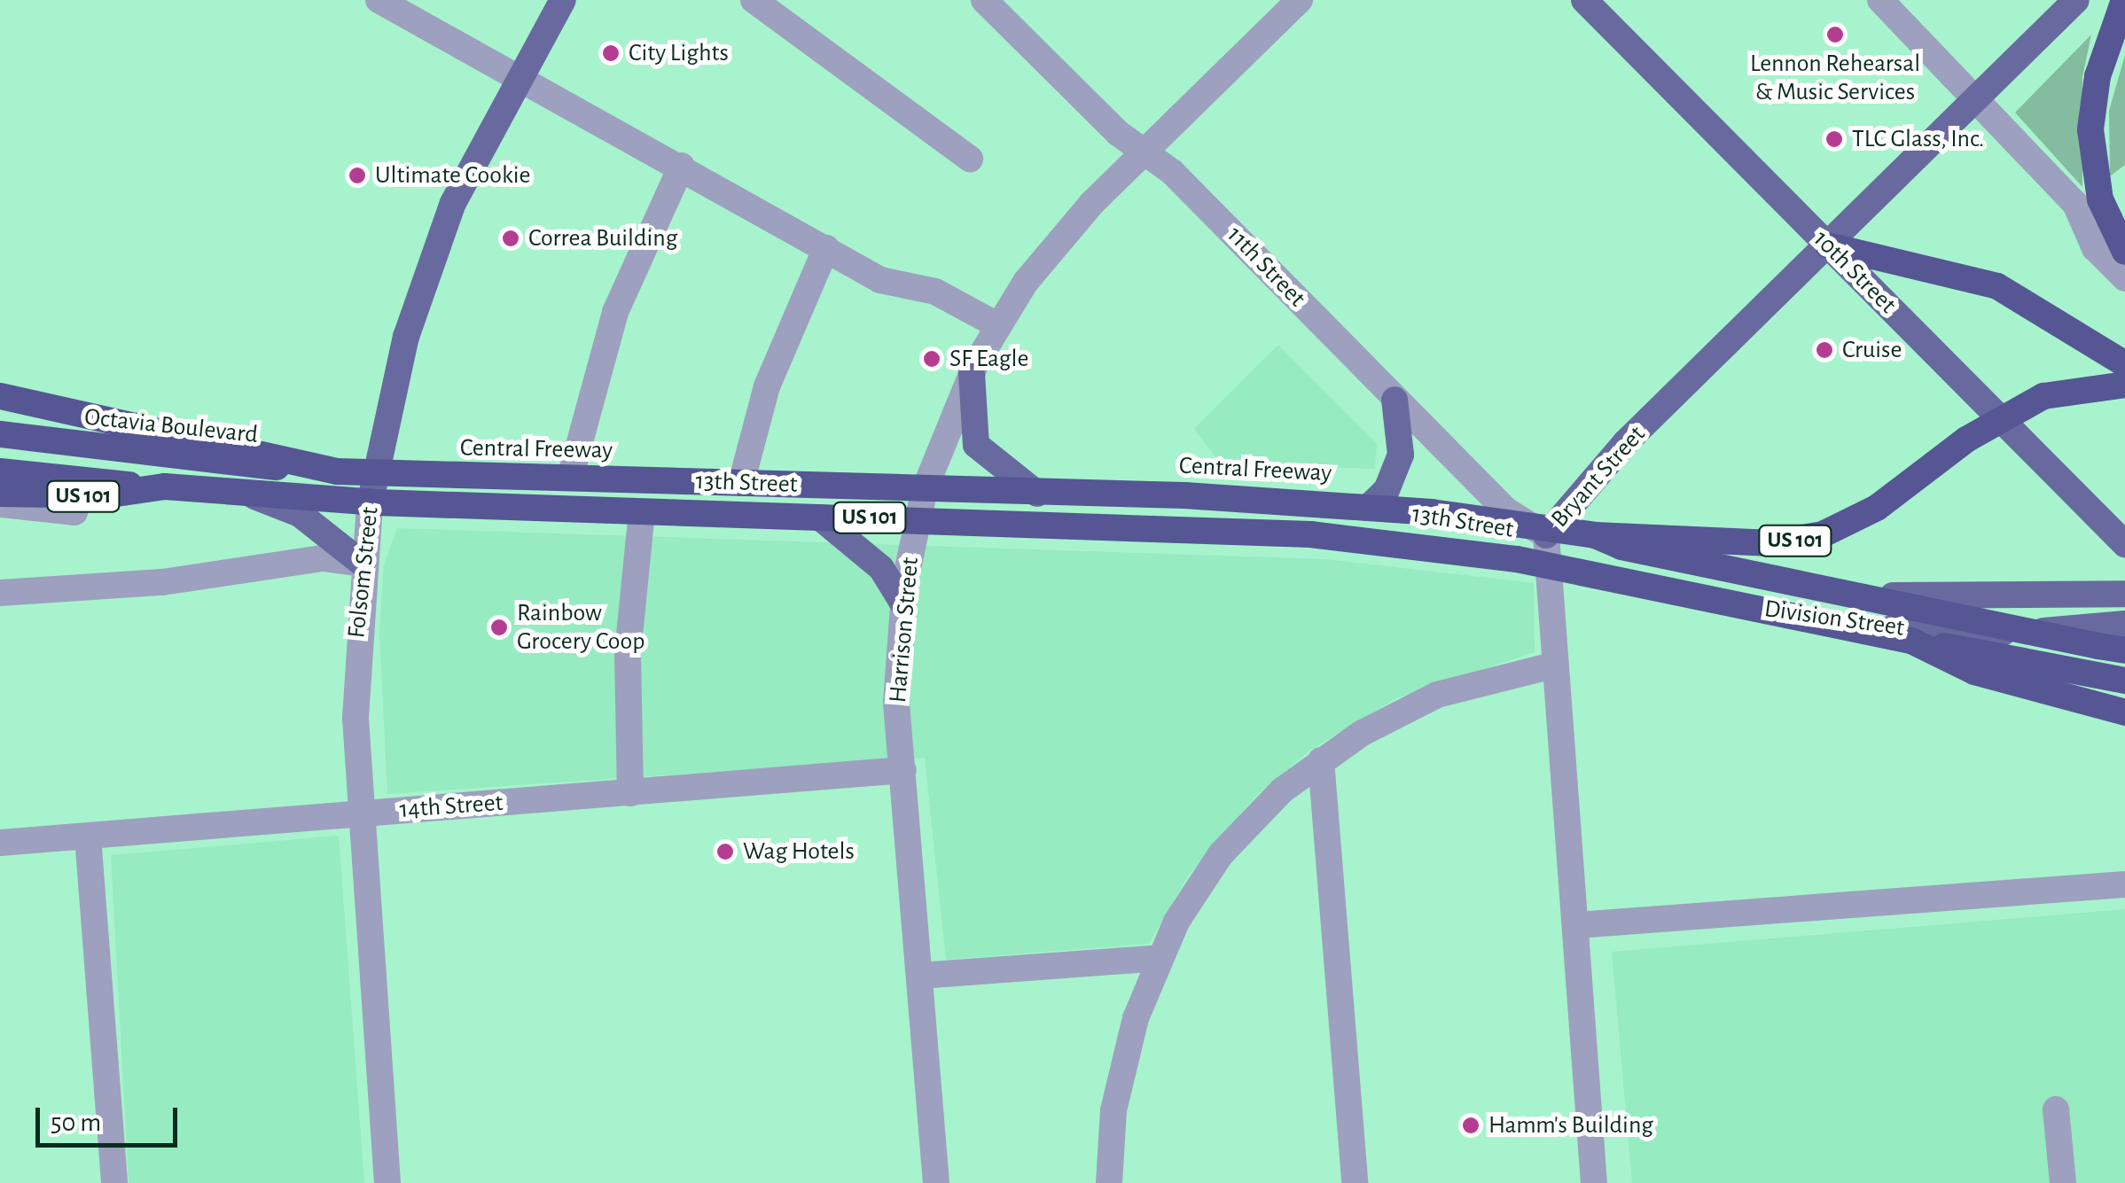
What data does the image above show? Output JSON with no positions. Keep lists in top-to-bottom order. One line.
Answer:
{"streets":{"highway":["Octavia Boulevard","Central Freeway","US 101"],"main road":["10th Street","Bryant Street","13th Street","Folsom Street","Division Street"],"street":["11th Street","Harrison Street","14th Street"]},"crossings":[["11th Street","Bryant Street"],["11th Street","13th Street"],["11th Street","Division Street"],["11th Street","Harrison Street"],["10th Street","Bryant Street"],["Octavia Boulevard","Central Freeway"],["Octavia Boulevard","13th Street"],["Octavia Boulevard","US 101"],["Central Freeway","US 101"],["Bryant Street","13th Street"],["Bryant Street","Division Street"],["13th Street","Folsom Street"],["13th Street","Division Street"],["13th Street","Harrison Street"],["Folsom Street","14th Street"],["Harrison Street","14th Street"]],"places":["Lennon Rehearsal & Music Services","City Lights","TLC Glass, Inc.","Ultimate Cookie","Correa Building","Cruise","SF Eagle","Rainbow Grocery Coop","Wag Hotels","Hamm's Building"],"scale_bar":"50 m"}
